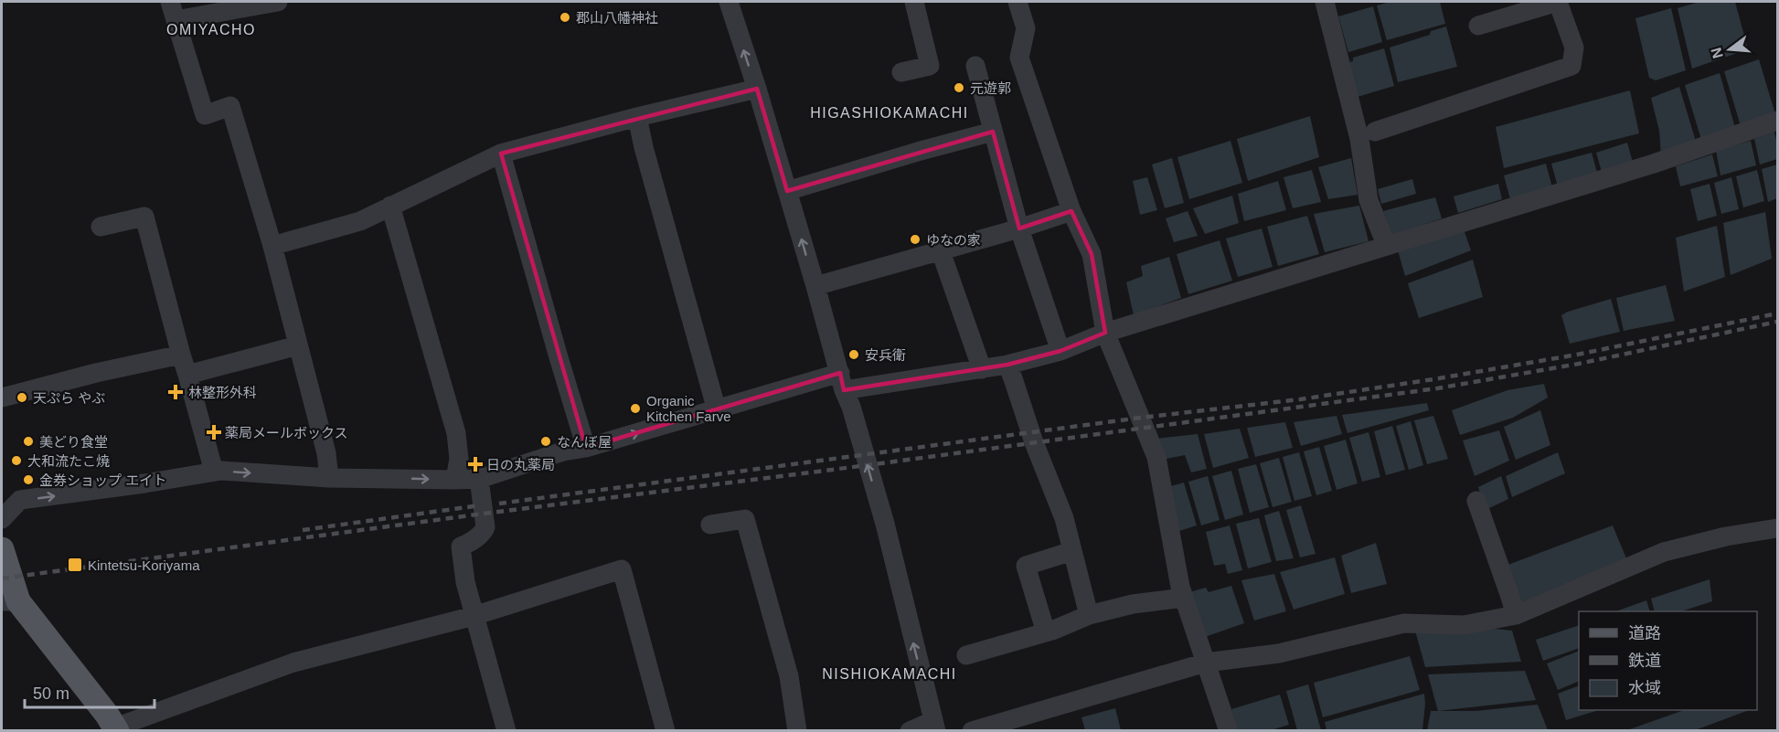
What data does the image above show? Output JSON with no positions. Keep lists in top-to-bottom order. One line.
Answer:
{"districts":["OMIYACHO","HIGASHIOKAMACHI","NISHIOKAMACHI"],"places":{"other":["郡山八幡神社","元遊郭","ゆなの家","安兵衛","天ぷら やぶ","Organic Kitchen Farve","美どり食堂","なんぼ屋","大和流たこ焼","金券ショップ エイト"],"health":["林整形外科","薬局メールボックス","日の丸薬局"],"transit":["Kintetsu-Koriyama"]},"legend":["道路","鉄道","水域"],"scale_bar":"50 m","north":"left"}
